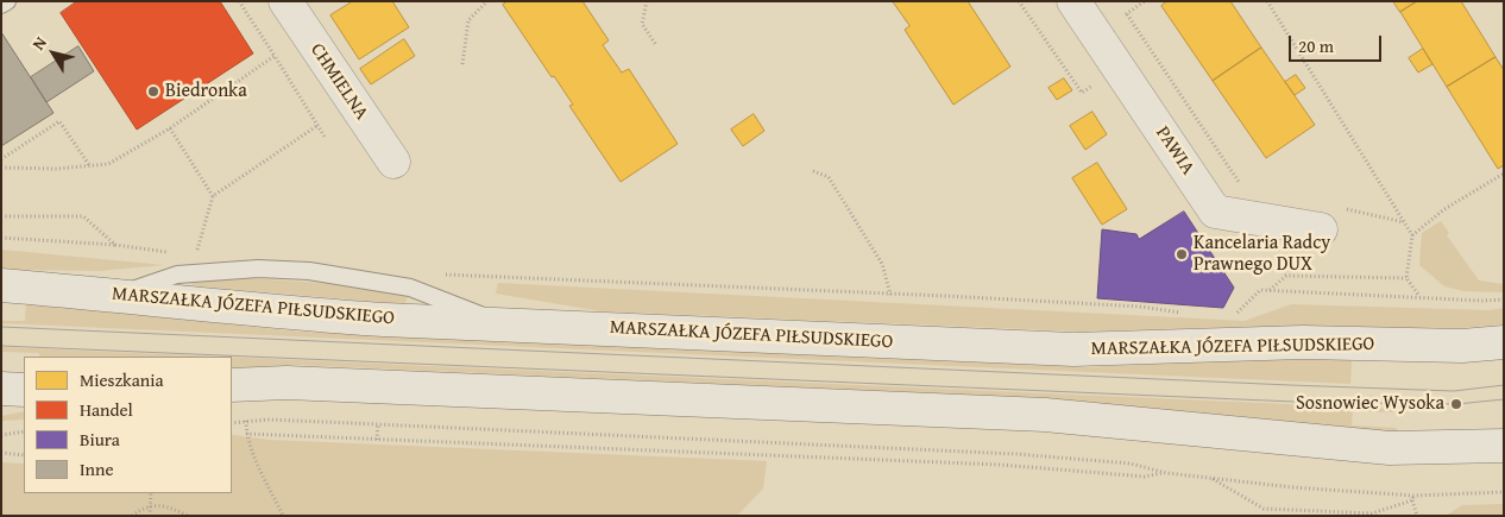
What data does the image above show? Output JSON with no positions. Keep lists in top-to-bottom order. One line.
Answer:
{"streets":{"main road":["CHMIELNA","PAWIA","MARSZAŁKA JÓZEFA PIŁSUDSKIEGO"]},"places":["Biedronka","Kancelaria Radcy Prawnego DUX","Sosnowiec Wysoka"],"legend":["Mieszkania","Handel","Biura","Inne"],"scale_bar":"20 m","north":"top left"}
